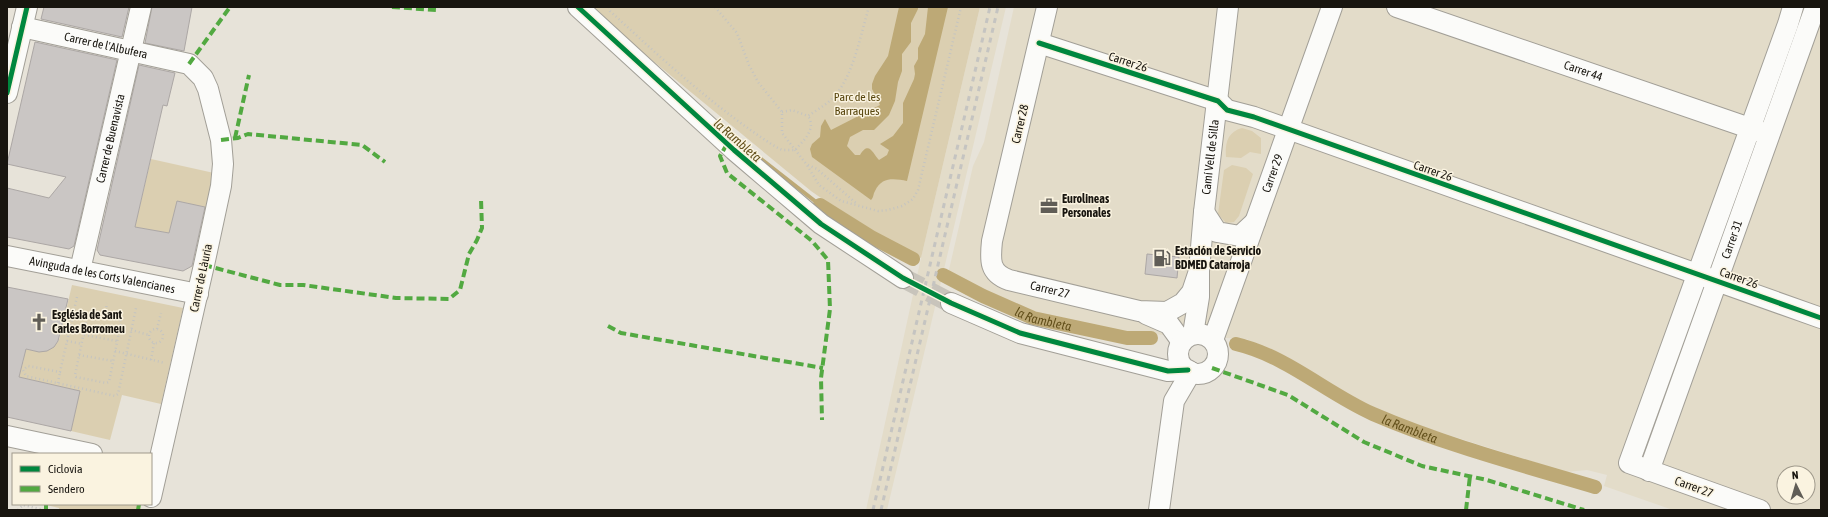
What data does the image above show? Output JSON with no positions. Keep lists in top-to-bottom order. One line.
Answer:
{"streets":{"street":["Carrer de l'Albufera","Carrer 26","Carrer 44","Carrer 28","Carrer de Buenavista","Camí Vell de Silla","Carrer 29","Carrer 31","Avinguda de les Corts Valencianes","Carrer de Làuria","Carrer 27"]},"crossings":[["Carrer de l'Albufera","Carrer de Buenavista"],["Carrer de l'Albufera","Carrer de Làuria"],["Carrer 26","Carrer 28"],["Carrer 26","Camí Vell de Silla"],["Carrer 26","Carrer 29"],["Carrer 26","Carrer 31"],["Carrer 44","Carrer 31"],["Carrer 28","Carrer 27"],["Carrer de Buenavista","Avinguda de les Corts Valencianes"],["Camí Vell de Silla","Carrer 29"],["Camí Vell de Silla","Carrer 27"],["Carrer 29","Carrer 27"],["Carrer 31","Carrer 27"],["Avinguda de les Corts Valencianes","Carrer de Làuria"]],"water":["la Rambleta"],"parks":["Parc de les Barraques"],"places":{"office":["Eurolineas Personales"],"fuel station":["Estación de Servicio BDMED Catarroja"],"church":["Església de Sant Carles Borromeu"]},"legend":["Ciclovía","Sendero"],"north":"top"}
